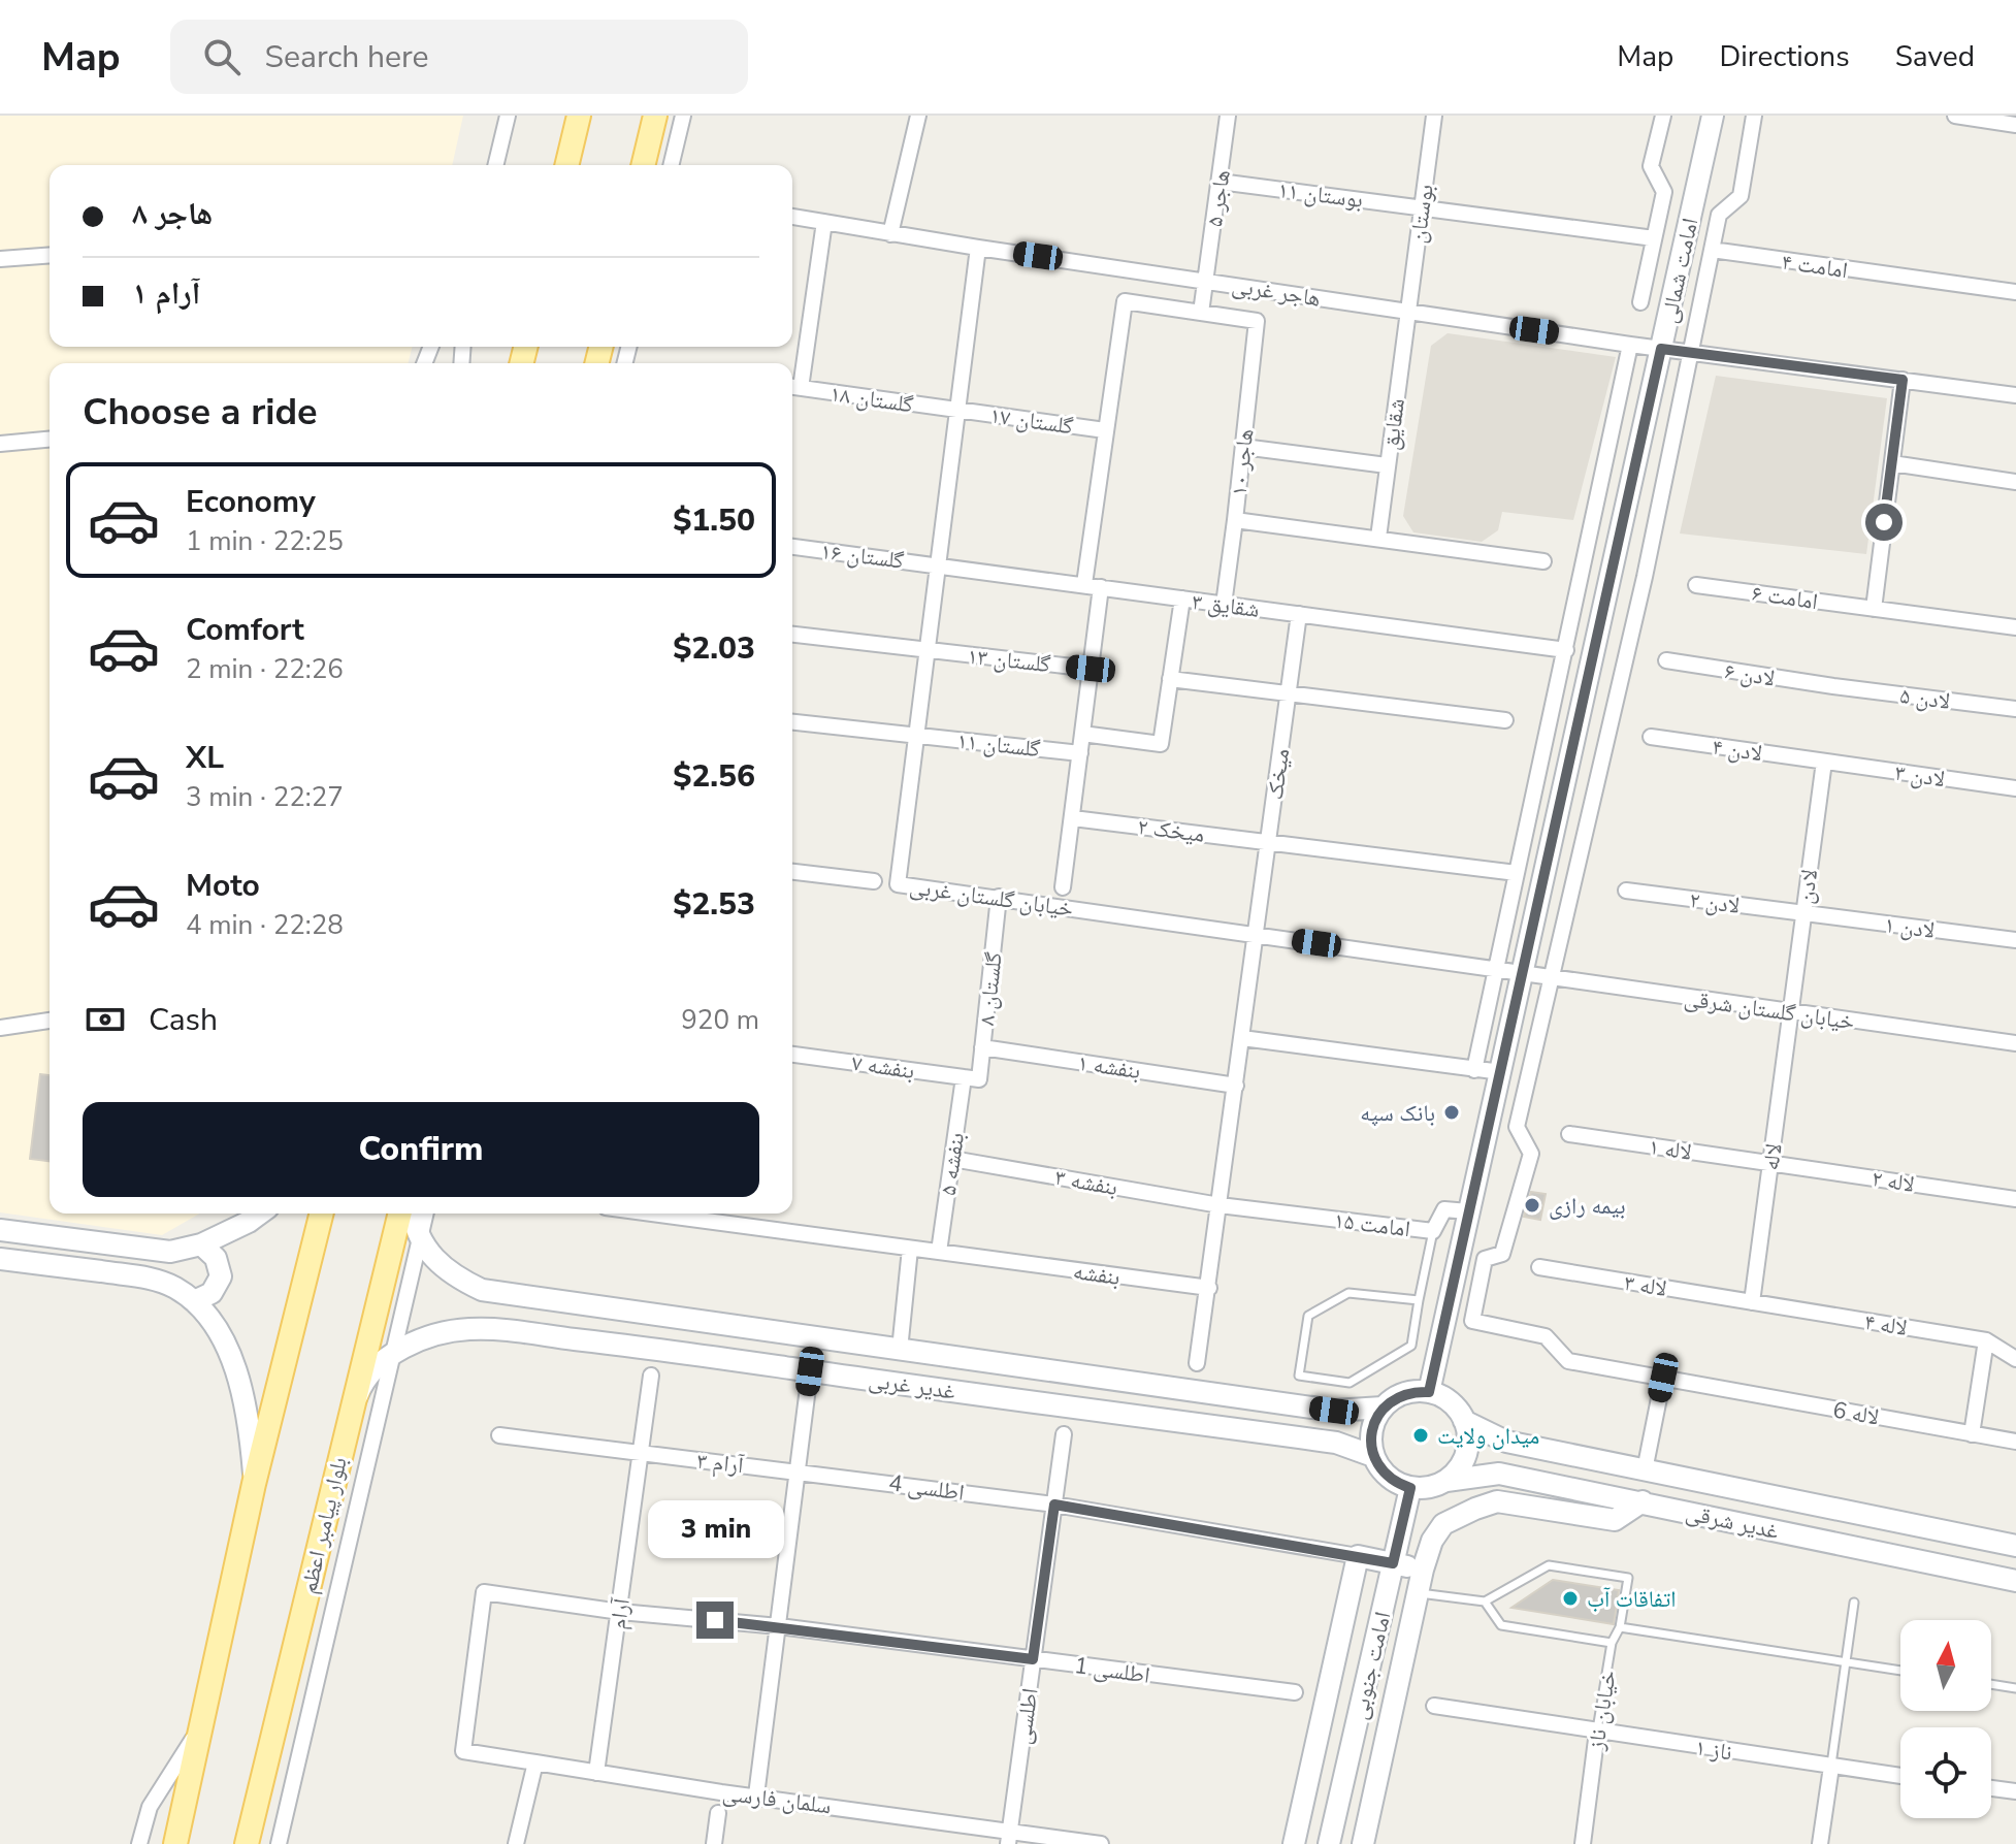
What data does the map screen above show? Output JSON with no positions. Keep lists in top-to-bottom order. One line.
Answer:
{"streets":{"main road":["امامت شمالی","غدیر غربی","غدیر شرقی","بلوار پیامبر اعظم","امامت جنوبی"],"street":["بوستان ۱۱","هاجر ۵","بوستان","امامت ۴","هاجر غربی","گلستان ۱۸","گلستان ۱۷","شقایق","هاجر ۱۰","گلستان ۱۶","امامت ۶","شقایق ۳","گلستان ۱۳","لادن ۶","لادن ۵","گلستان ۱۱","لادن ۴","میخک","لادن ۳","میخک ۲","لادن","خیابان گلستان غربی","لادن ۲","لادن ۱","گلستان ۸","خیابان گلستان شرقی","بنفشه ۷","بنفشه ۱","لاله ۱","لاله","بنفشه ۵","لاله ۲","بنفشه ۳","امامت ۱۵","بنفشه","لاله ۳","لاله ۴","لاله 6","آرام ۳","اطلسی 4","آرام","اطلسی 1","خیابان ناز","اطلسی","ناز ۱","سلمان فارسی"]},"crossings":[["بوستان ۱۱","هاجر ۵"],["بوستان ۱۱","بوستان"],["هاجر ۵","هاجر غربی"],["هاجر ۵","هاجر ۱۰"],["بوستان","هاجر غربی"],["بوستان","شقایق"],["امامت شمالی","هاجر غربی"],["امامت شمالی","خیابان گلستان غربی"],["امامت شمالی","خیابان گلستان شرقی"],["امامت شمالی","امامت ۱۵"],["امامت شمالی","غدیر غربی"],["امامت شمالی","غدیر شرقی"],["امامت شمالی","امامت جنوبی"],["هاجر غربی","شقایق"],["هاجر غربی","خیابان گلستان غربی"],["گلستان ۱۸","گلستان ۱۷"],["گلستان ۱۸","خیابان گلستان غربی"],["گلستان ۱۷","خیابان گلستان غربی"],["هاجر ۱۰","شقایق ۳"],["گلستان ۱۶","شقایق ۳"],["گلستان ۱۶","خیابان گلستان غربی"],["شقایق ۳","میخک"],["گلستان ۱۳","خیابان گلستان غربی"],["لادن ۶","لادن ۵"],["گلستان ۱۱","خیابان گلستان غربی"],["لادن ۴","لادن ۳"],["لادن ۴","لادن"],["میخک","میخک ۲"],["میخک","خیابان گلستان غربی"],["لادن ۳","لادن"],["لادن","لادن ۲"],["لادن","لادن ۱"],["لادن","خیابان گلستان شرقی"],["لادن","لاله"],["خیابان گلستان غربی","گلستان ۸"],["خیابان گلستان غربی","خیابان گلستان شرقی"],["لادن ۲","لادن ۱"],["گلستان ۸","بنفشه ۷"],["گلستان ۸","بنفشه ۱"],["گلستان ۸","بنفشه ۵"],["خیابان گلستان شرقی","لاله"],["بنفشه ۷","بنفشه ۵"],["لاله ۱","لاله"],["لاله ۱","لاله ۲"],["لاله","لاله ۲"],["لاله","لاله ۳"],["لاله","لاله ۴"],["بنفشه ۵","بنفشه ۳"],["بنفشه ۵","بنفشه"],["بنفشه ۳","امامت ۱۵"],["لاله ۳","لاله ۴"],["غدیر غربی","غدیر شرقی"],["غدیر غربی","بلوار پیامبر اعظم"],["غدیر غربی","امامت جنوبی"],["آرام ۳","اطلسی 4"],["آرام ۳","آرام"],["اطلسی 4","اطلسی"],["غدیر شرقی","امامت جنوبی"],["آرام","اطلسی 1"],["آرام","سلمان فارسی"],["اطلسی 1","اطلسی"],["اطلسی 1","سلمان فارسی"],["خیابان ناز","ناز ۱"],["اطلسی","سلمان فارسی"]],"places":["بانک سپه","بیمه رازی","میدان ولایت","اتفاقات آب"],"north":"top","page":{"header":"Map","search":"Search here","nav":["Map","Directions","Saved"],"banner":["هاجر ۸","آرام ۱"],"heading":"Choose a ride","list":[{"name":"Economy","note":"1 min · 22:25","value":"$1.50"},{"name":"Comfort","note":"2 min · 22:26","value":"$2.03"},{"name":"XL","note":"3 min · 22:27","value":"$2.56"},{"name":"Moto","note":"4 min · 22:28","value":"$2.53"}],"pay":["Cash","920 m"],"buttons":"Confirm","bubble":"3 min"}}
